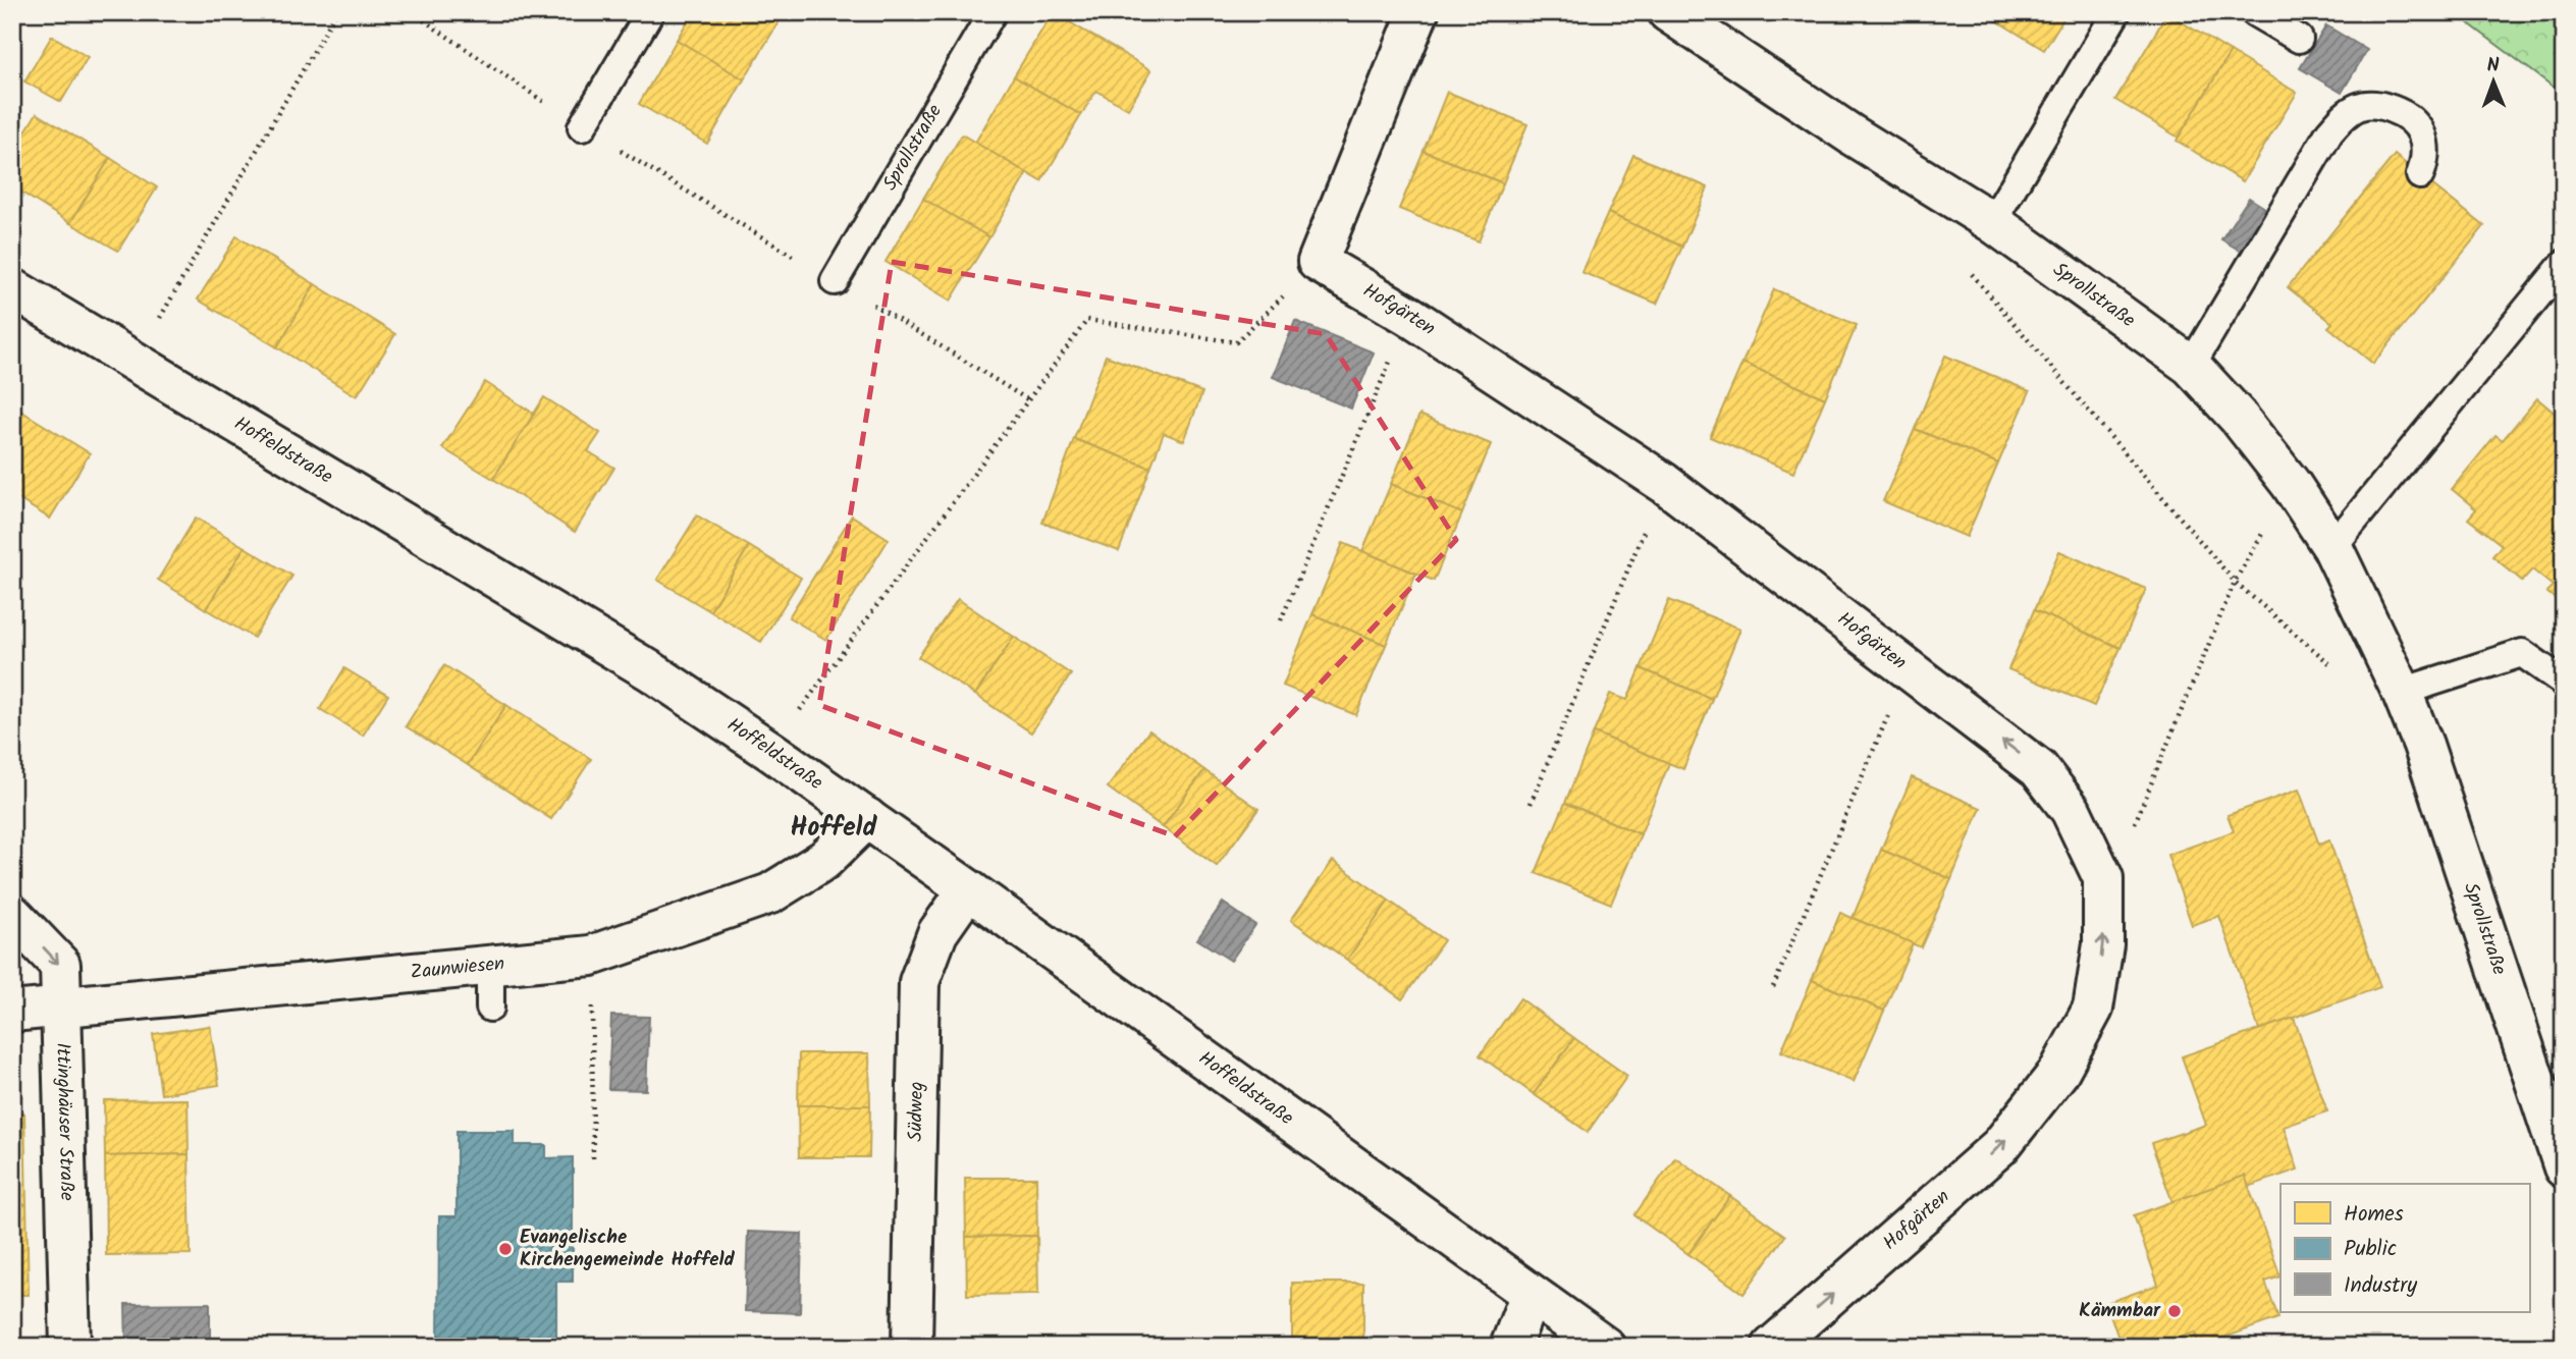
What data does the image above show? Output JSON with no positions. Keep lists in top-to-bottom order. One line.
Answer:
{"streets":{"street":["Sprollstraße","Hofgärten","Hoffeldstraße","Zaunwiesen","Südweg","Ittinghäuser Straße"]},"crossings":[["Hoffeldstraße","Zaunwiesen"],["Hoffeldstraße","Südweg"],["Zaunwiesen","Ittinghäuser Straße"]],"districts":["Hoffeld"],"places":["Evangelische Kirchengemeinde Hoffeld","Kämmbar"],"legend":["Homes","Public","Industry"],"north":"top"}
